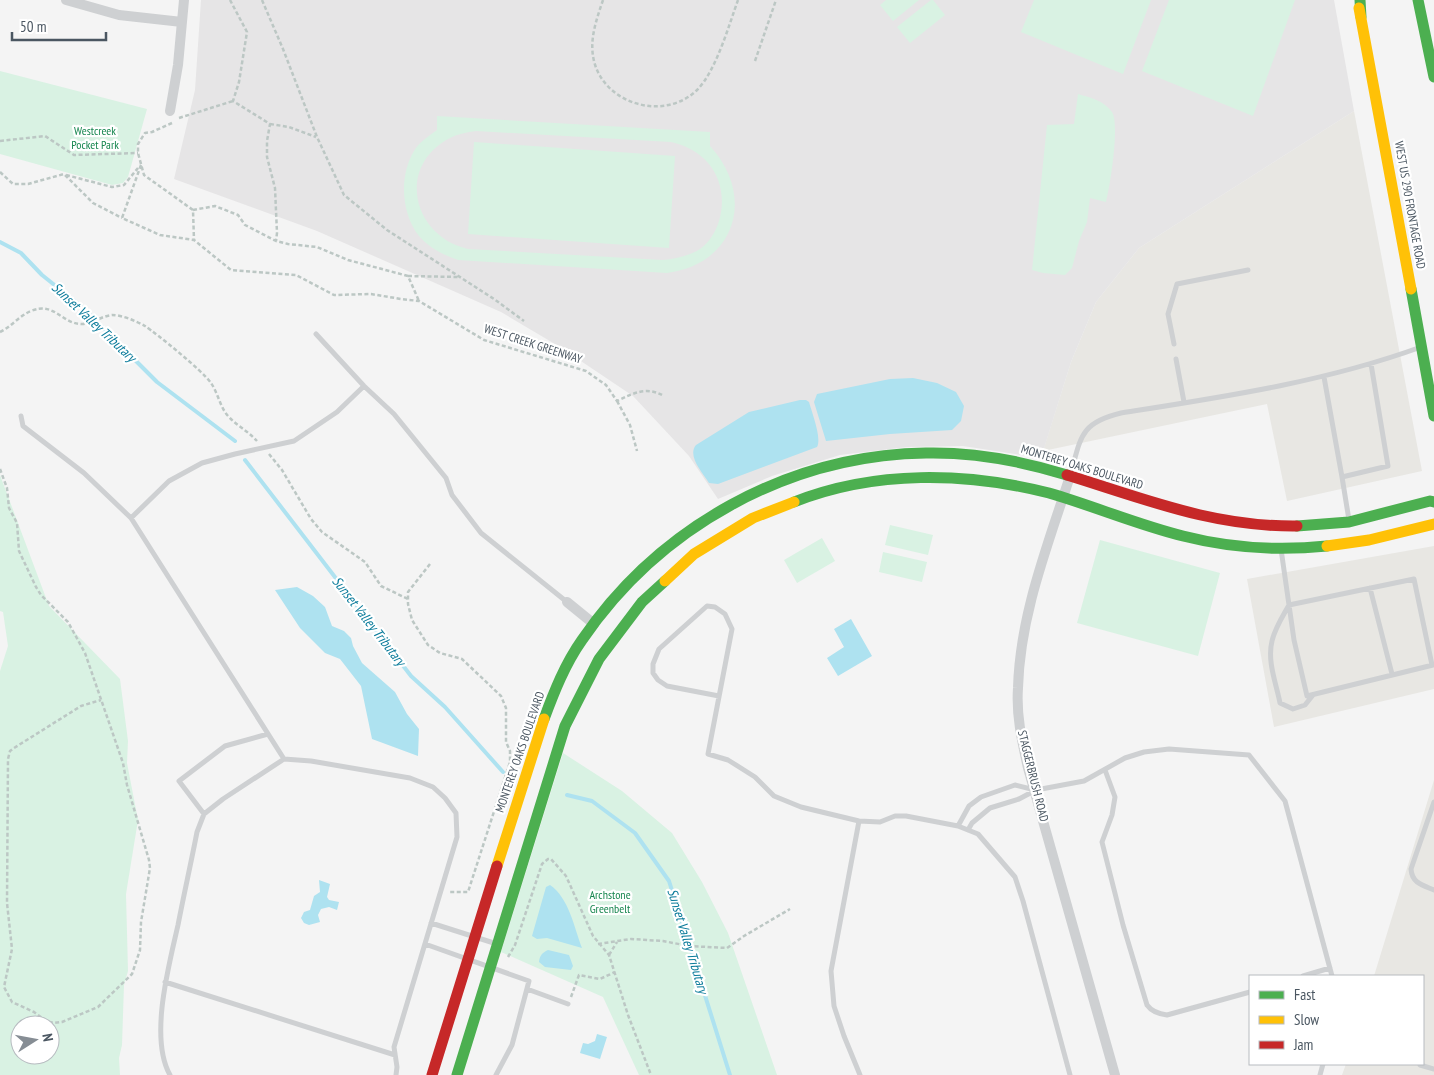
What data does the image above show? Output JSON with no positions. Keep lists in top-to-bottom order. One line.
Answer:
{"streets":{"main road":["WEST US 290 FRONTAGE ROAD","MONTEREY OAKS BOULEVARD"],"street":["STAGGERBRUSH ROAD"],"path":["WEST CREEK GREENWAY"]},"crossings":[["MONTEREY OAKS BOULEVARD","STAGGERBRUSH ROAD"]],"water":["Sunset Valley Tributary"],"parks":["Westcreek Pocket Park","Archstone Greenbelt"],"legend":["Fast","Slow","Jam"],"scale_bar":"50 m","north":"right"}
